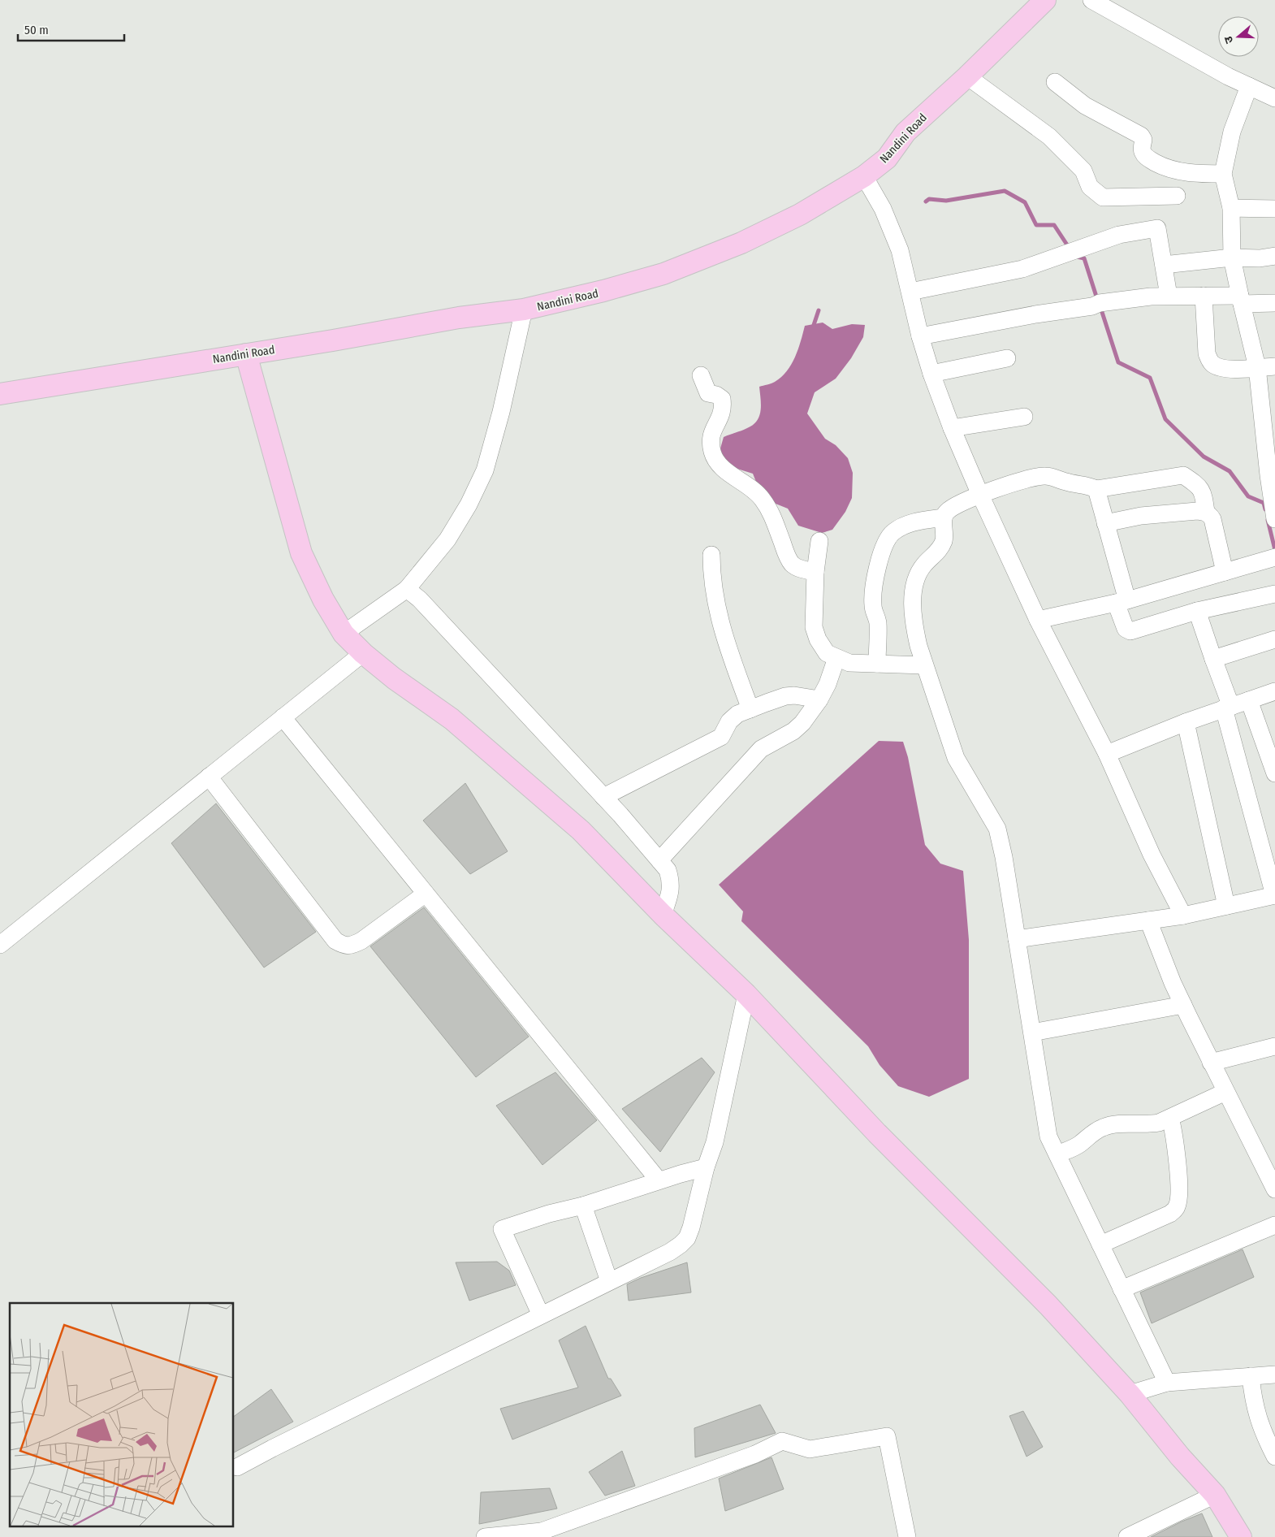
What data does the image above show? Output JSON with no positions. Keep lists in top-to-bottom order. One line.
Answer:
{"streets":{"main road":["Nandini Road"]},"scale_bar":"50 m","north":"left"}
